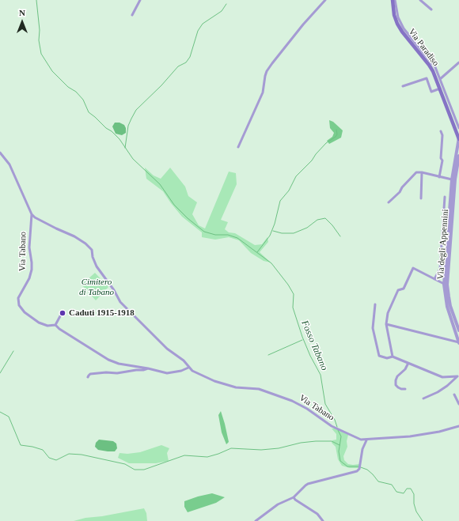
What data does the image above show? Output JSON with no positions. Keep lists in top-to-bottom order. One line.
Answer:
{"streets":{"main road":["Via Paradiso"],"street":["Via degli Appennini","Via Tabano"]},"crossings":[["Via Paradiso","Via degli Appennini"]],"water":["Fosso Tabano"],"parks":["Cimitero di Tabano"],"places":["Caduti 1915-1918"],"north":"top"}
